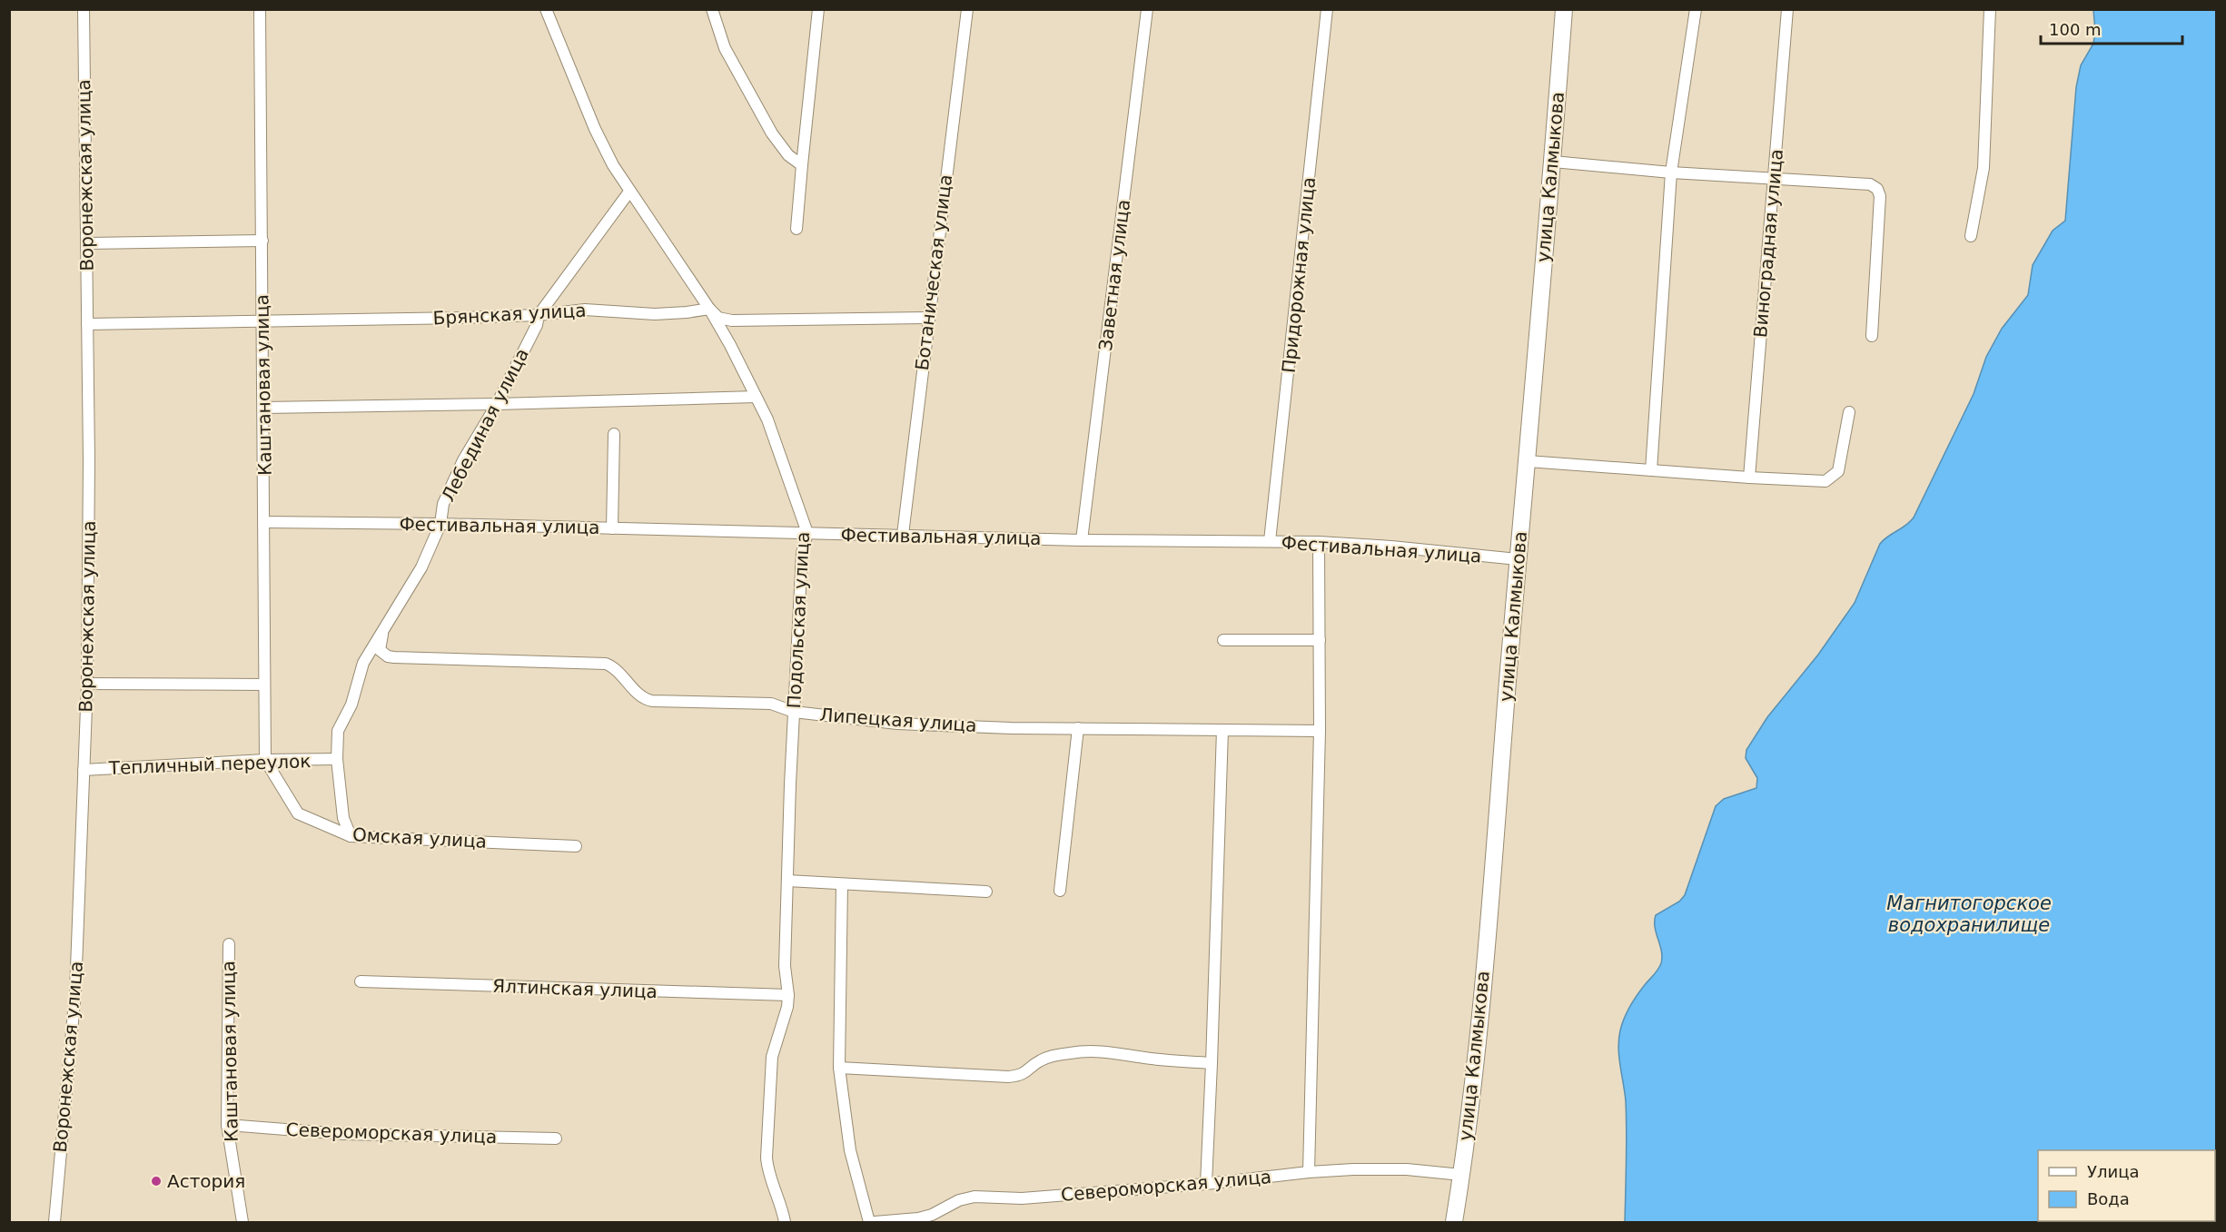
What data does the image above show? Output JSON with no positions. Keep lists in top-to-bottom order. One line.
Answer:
{"streets":{"main road":["улица Калмыкова"],"street":["Воронежская улица","Виноградная улица","Ботаническая улица","Заветная улица","Придорожная улица","Брянская улица","Каштановая улица","Лебединая улица","Фестивальная улица","Подольская улица","Липецкая улица","Тепличный переулок","Омская улица","Ялтинская улица","Североморская улица"]},"crossings":[["Воронежская улица","Брянская улица"],["Воронежская улица","Тепличный переулок"],["улица Калмыкова","Фестивальная улица"],["улица Калмыкова","Североморская улица"],["Ботаническая улица","Фестивальная улица"],["Заветная улица","Фестивальная улица"],["Придорожная улица","Фестивальная улица"],["Брянская улица","Каштановая улица"],["Брянская улица","Лебединая улица"],["Брянская улица","Подольская улица"],["Каштановая улица","Фестивальная улица"],["Каштановая улица","Тепличный переулок"],["Каштановая улица","Омская улица"],["Каштановая улица","Североморская улица"],["Лебединая улица","Фестивальная улица"],["Лебединая улица","Подольская улица"],["Лебединая улица","Липецкая улица"],["Лебединая улица","Тепличный переулок"],["Лебединая улица","Омская улица"],["Фестивальная улица","Подольская улица"],["Подольская улица","Липецкая улица"],["Подольская улица","Ялтинская улица"],["Тепличный переулок","Омская улица"]],"water":["Магнитогорское водохранилище"],"places":["Астория"],"legend":["Улица","Вода"],"scale_bar":"100 m"}
